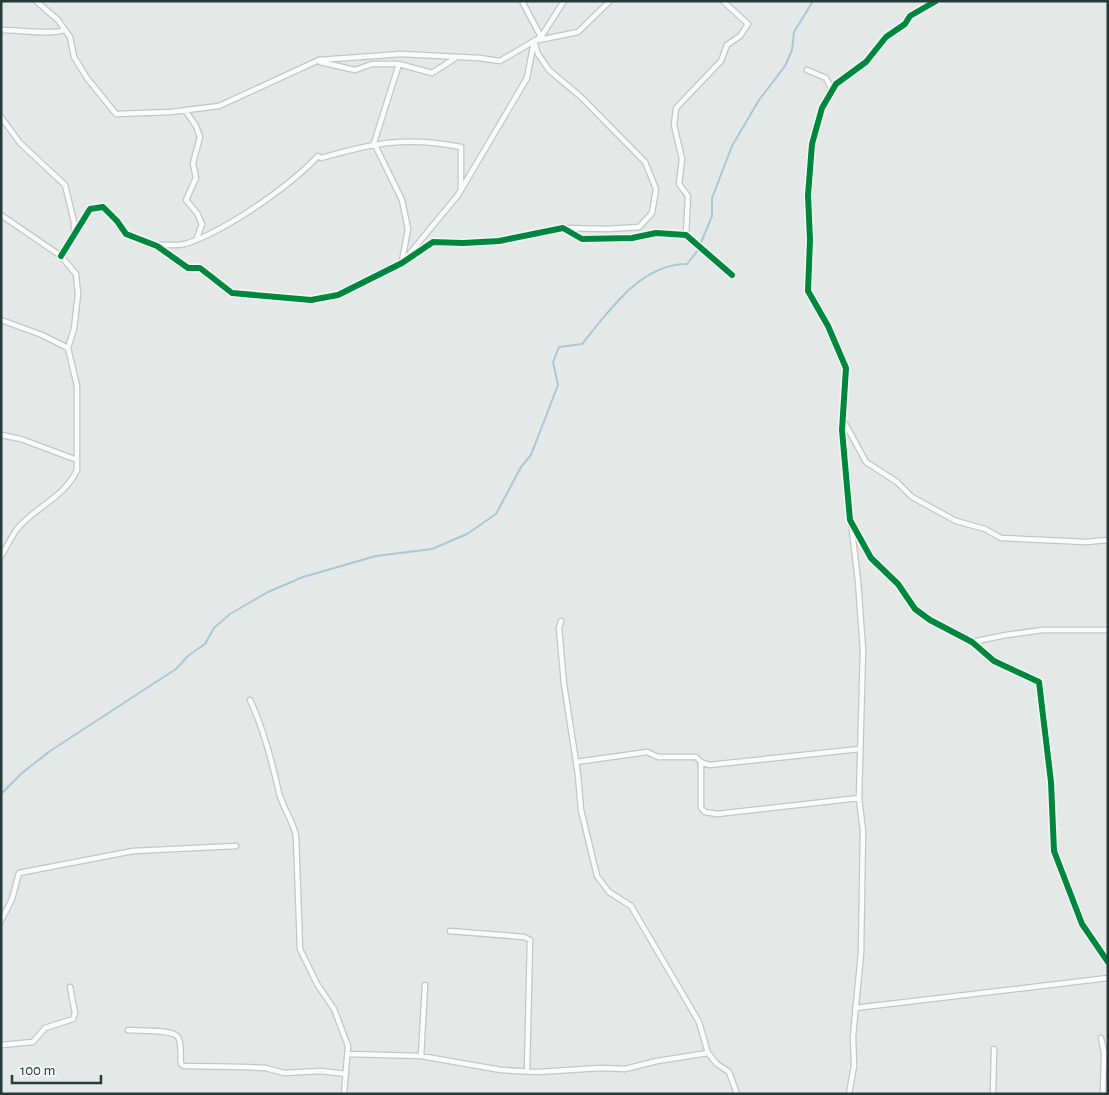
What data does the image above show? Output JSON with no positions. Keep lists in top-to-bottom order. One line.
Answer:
{"scale_bar":"100 m"}
